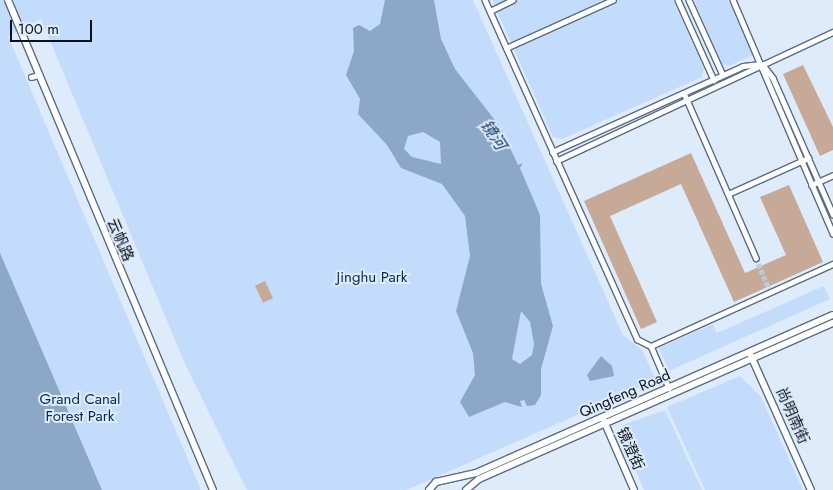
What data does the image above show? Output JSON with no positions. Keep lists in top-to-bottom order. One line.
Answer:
{"streets":{"street":["云帆路","Qingfeng Road","尚明南街","镜澄街"]},"crossings":[["Qingfeng Road","尚明南街"],["Qingfeng Road","镜澄街"]],"water":["镜河"],"parks":["Jinghu Park","Grand Canal Forest Park"],"scale_bar":"100 m"}
